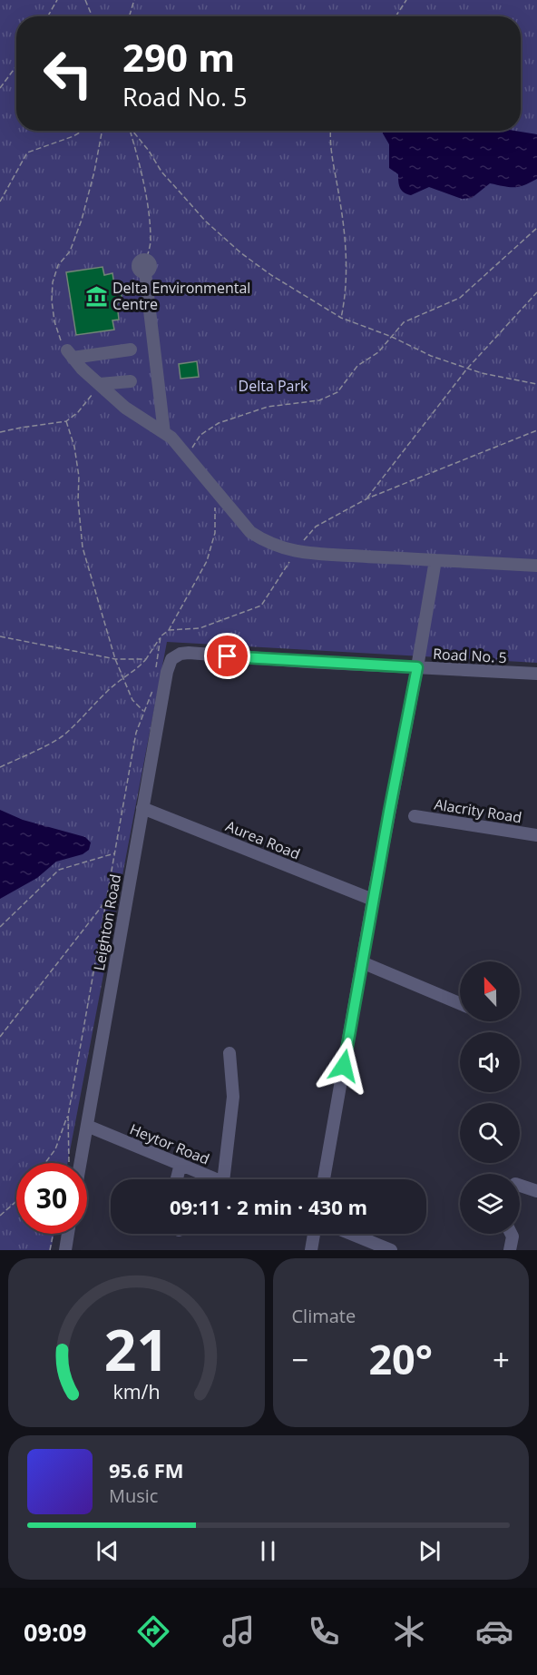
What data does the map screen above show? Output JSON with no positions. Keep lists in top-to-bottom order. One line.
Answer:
{"streets":{"street":["Road No. 5","Alacrity Road","Aurea Road","Leighton Road","Heytor Road"]},"crossings":[["Road No. 5","Leighton Road"],["Aurea Road","Leighton Road"],["Leighton Road","Heytor Road"]],"parks":["Delta Park"],"places":{"museum":["Delta Environmental Centre"]},"north":"top","page":{"turn":["290 m","Road No. 5"],"limit":"30","trip":"09:11 · 2 min · 430 m","tile":"Climate","heat":["−","20°","+"],"song":["95.6 FM","Music"],"tabs":"09:09","gauge":["21","km/h"]}}
